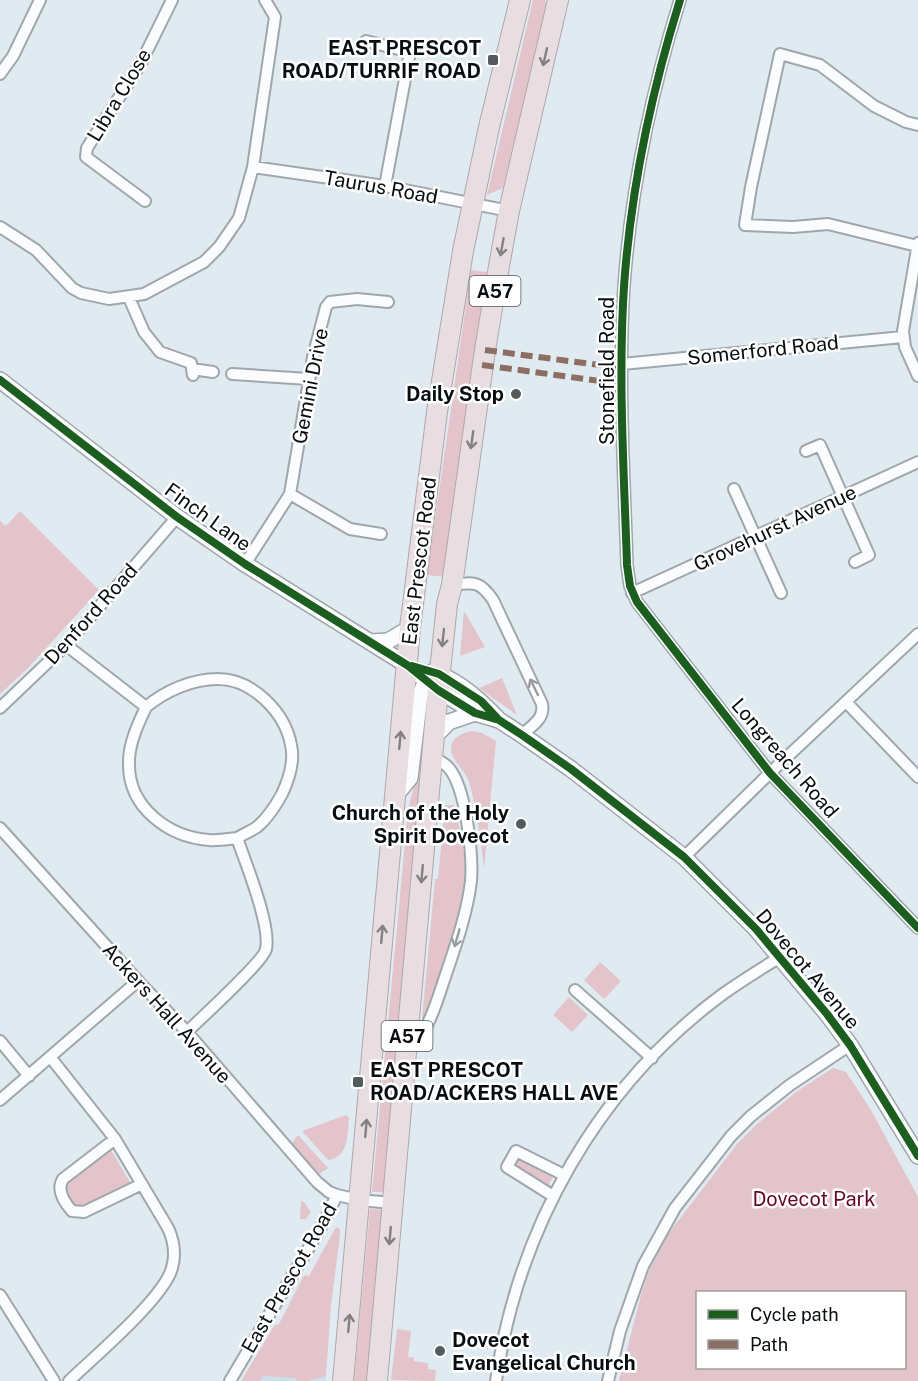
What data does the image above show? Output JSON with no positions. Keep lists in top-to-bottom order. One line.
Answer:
{"streets":{"highway":["A57","East Prescot Road"],"street":["Libra Close","Taurus Road","Somerford Road","Stonefield Road","Gemini Drive","Finch Lane","Grovehurst Avenue","Denford Road","Longreach Road","Dovecot Avenue","Ackers Hall Avenue"]},"crossings":[["Taurus Road","East Prescot Road"],["Somerford Road","Stonefield Road"],["Stonefield Road","Grovehurst Avenue"],["Stonefield Road","Longreach Road"],["Gemini Drive","Finch Lane"],["Finch Lane","East Prescot Road"],["Finch Lane","Denford Road"],["Finch Lane","Dovecot Avenue"],["Grovehurst Avenue","Longreach Road"],["East Prescot Road","Dovecot Avenue"],["East Prescot Road","Ackers Hall Avenue"]],"parks":["Dovecot Park"],"places":{"transit":["EAST PRESCOT ROAD/TURRIF ROAD","EAST PRESCOT ROAD/ACKERS HALL AVE"],"other":["Daily Stop","Church of the Holy Spirit Dovecot","Dovecot Evangelical Church"]},"legend":["Cycle path","Path"]}
